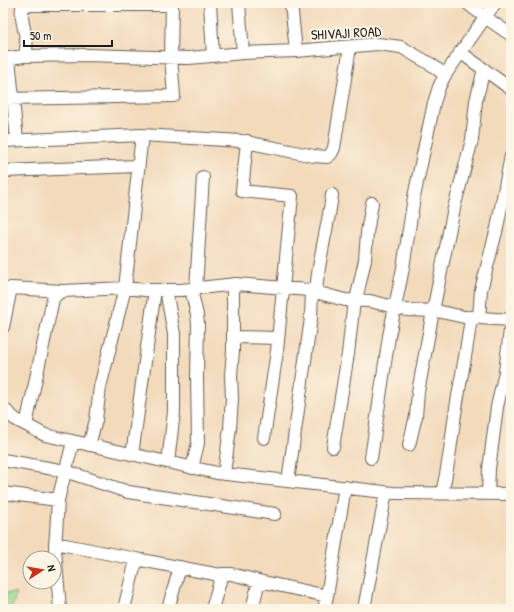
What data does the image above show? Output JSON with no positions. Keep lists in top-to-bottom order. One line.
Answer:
{"streets":{"street":["SHIVAJI ROAD"]},"scale_bar":"50 m","north":"right"}
